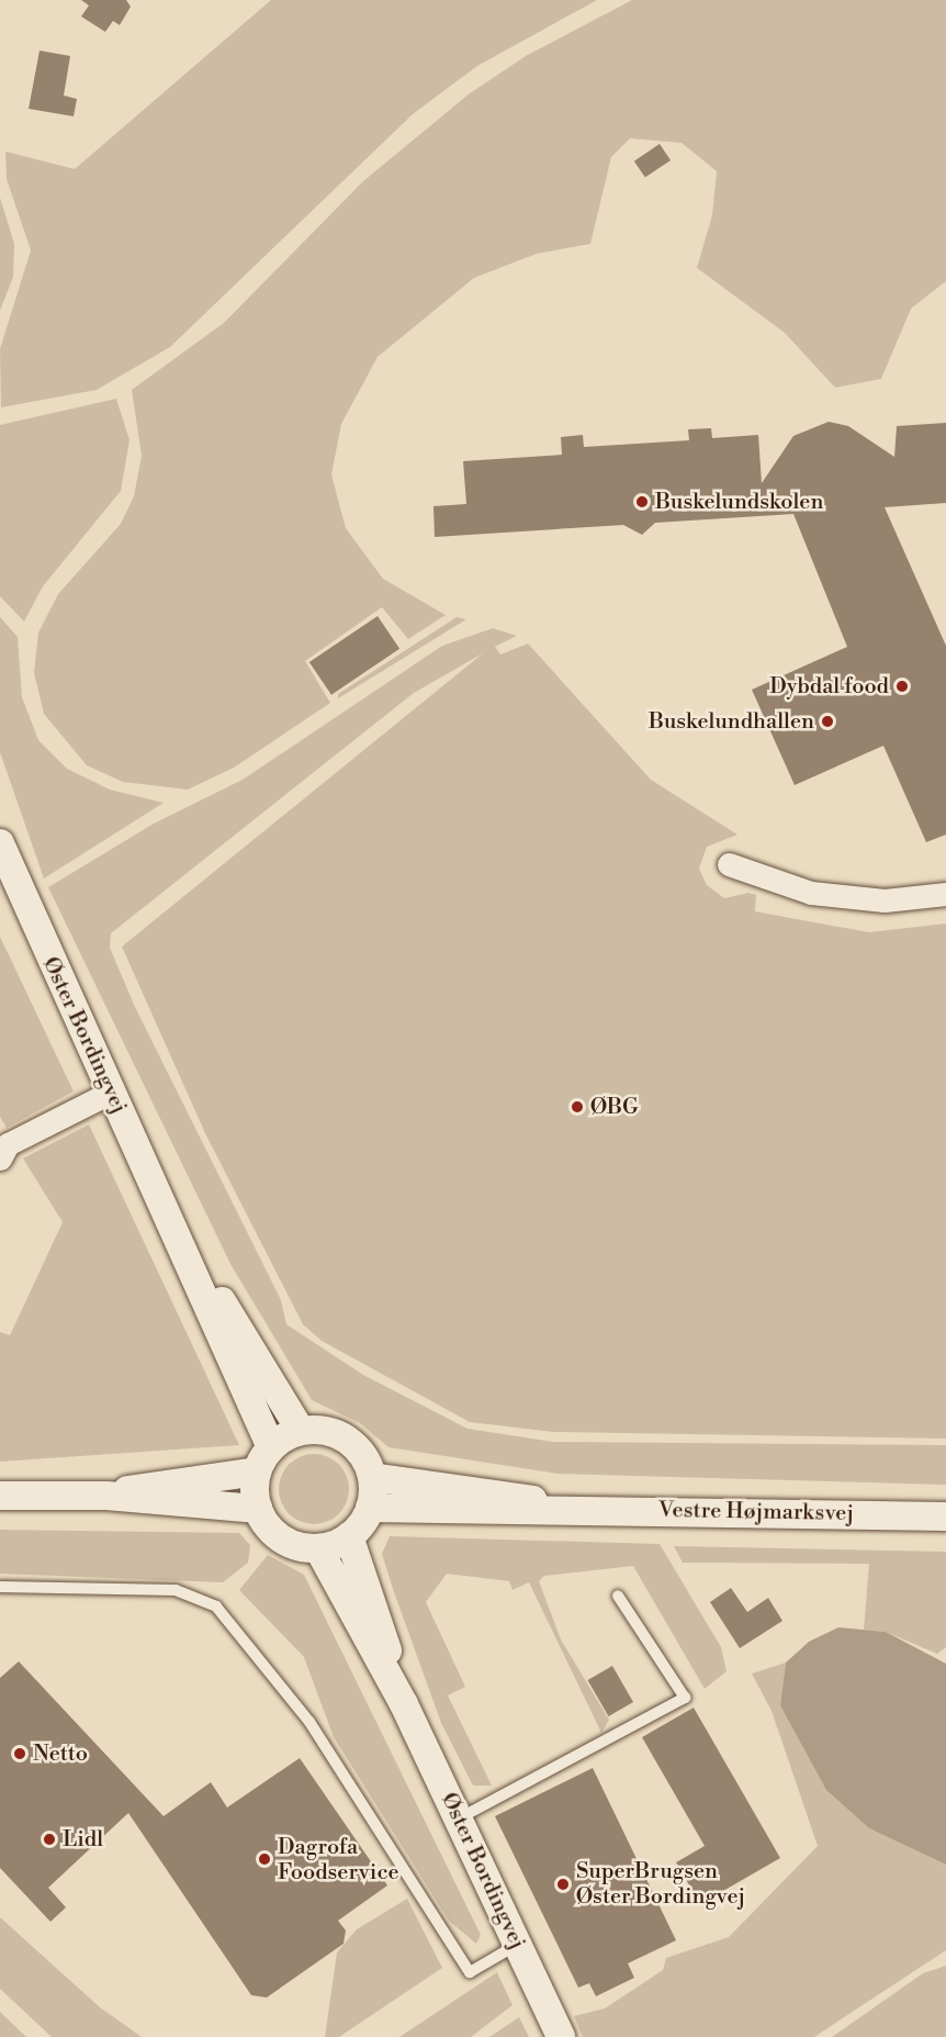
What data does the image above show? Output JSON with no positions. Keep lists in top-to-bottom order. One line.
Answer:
{"streets":{"street":["Øster Bordingvej","Vestre Højmarksvej"]},"crossings":[["Øster Bordingvej","Vestre Højmarksvej"]],"places":["Buskelundskolen","Dybdal food","Buskelundhallen","ØBG","Netto","Lidl","Dagrofa Foodservice","SuperBrugsen Øster Bordingvej"]}
